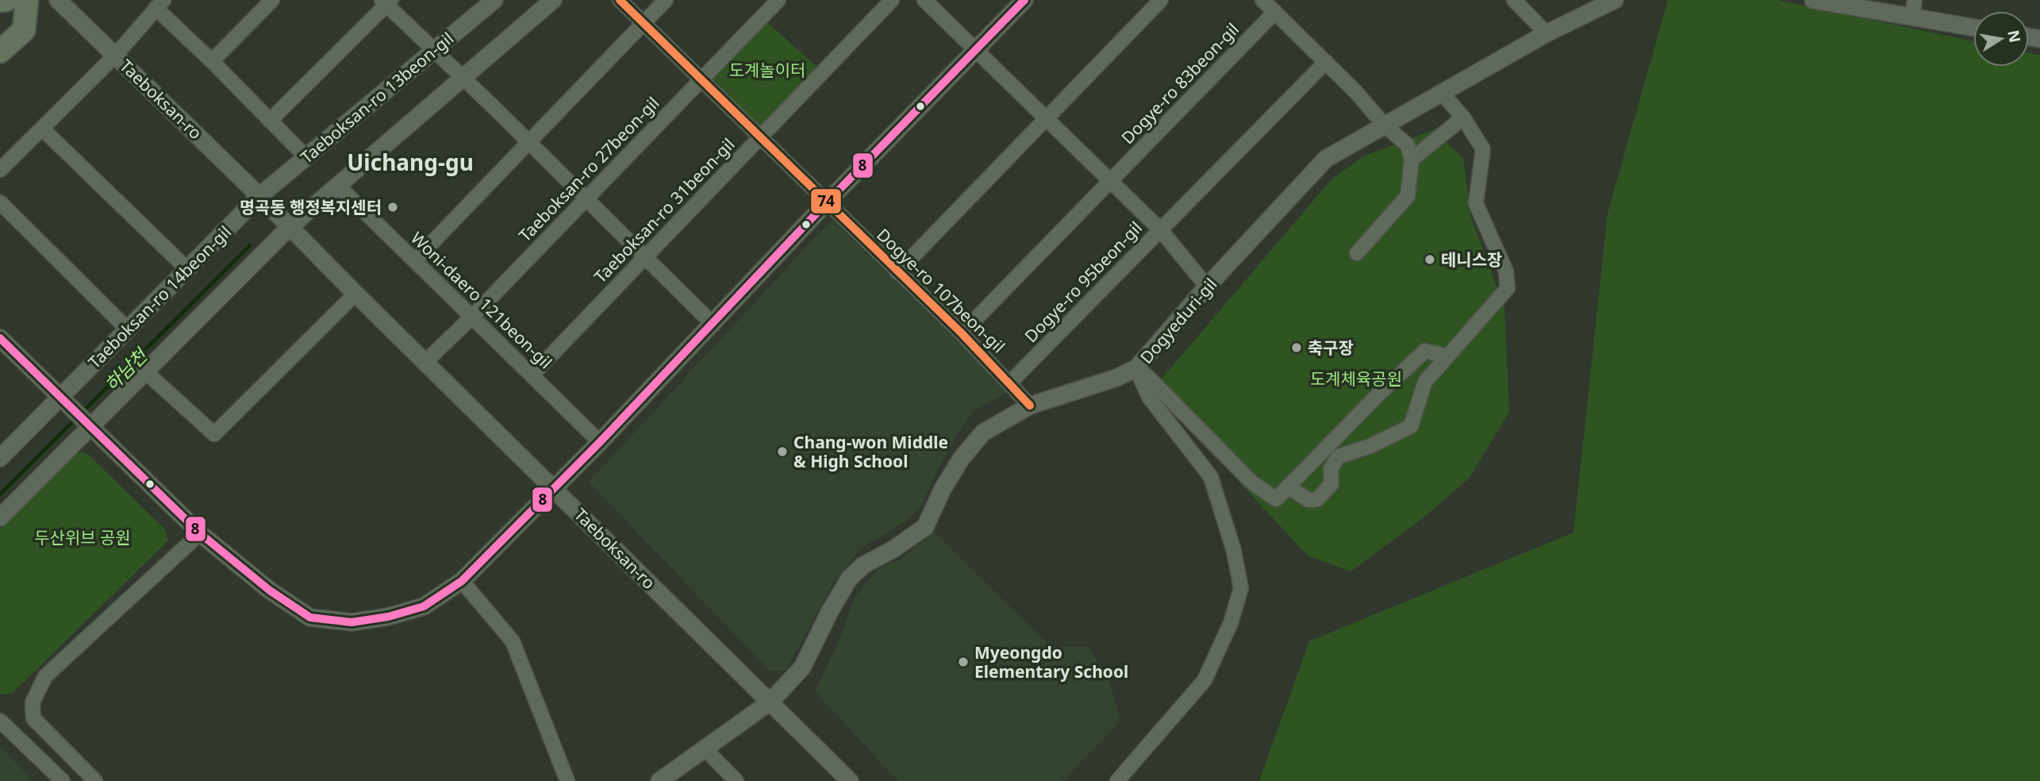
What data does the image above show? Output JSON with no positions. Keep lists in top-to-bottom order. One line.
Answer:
{"streets":{"street":["Dogye-ro 83beon-gil","Taeboksan-ro 13beon-gil","Taeboksan-ro","Taeboksan-ro 27beon-gil","Taeboksan-ro 31beon-gil","Dogye-ro 95beon-gil","Dogye-ro 107beon-gil","Taeboksan-ro 14beon-gil","Woni-daero 121beon-gil","Dogyeduri-gil"]},"crossings":[["Dogye-ro 83beon-gil","Dogye-ro 95beon-gil"],["Taeboksan-ro 13beon-gil","Taeboksan-ro"],["Taeboksan-ro 13beon-gil","Taeboksan-ro 14beon-gil"],["Taeboksan-ro","Taeboksan-ro 27beon-gil"],["Taeboksan-ro","Taeboksan-ro 14beon-gil"],["Taeboksan-ro","Dogyeduri-gil"],["Taeboksan-ro 27beon-gil","Dogye-ro 107beon-gil"],["Taeboksan-ro 27beon-gil","Woni-daero 121beon-gil"],["Taeboksan-ro 31beon-gil","Dogye-ro 107beon-gil"],["Taeboksan-ro 31beon-gil","Woni-daero 121beon-gil"],["Dogye-ro 95beon-gil","Dogye-ro 107beon-gil"],["Dogye-ro 95beon-gil","Dogyeduri-gil"],["Dogye-ro 107beon-gil","Dogyeduri-gil"]],"districts":["Uichang-gu"],"water":["하남천"],"parks":["도계놀이터","도계체육공원","두산위브 공원"],"places":["명곡동 행정복지센터","테니스장","축구장","Chang-won Middle & High School","Myeongdo Elementary School"],"lines":["transit line 8","transit line 74"],"north":"right"}
